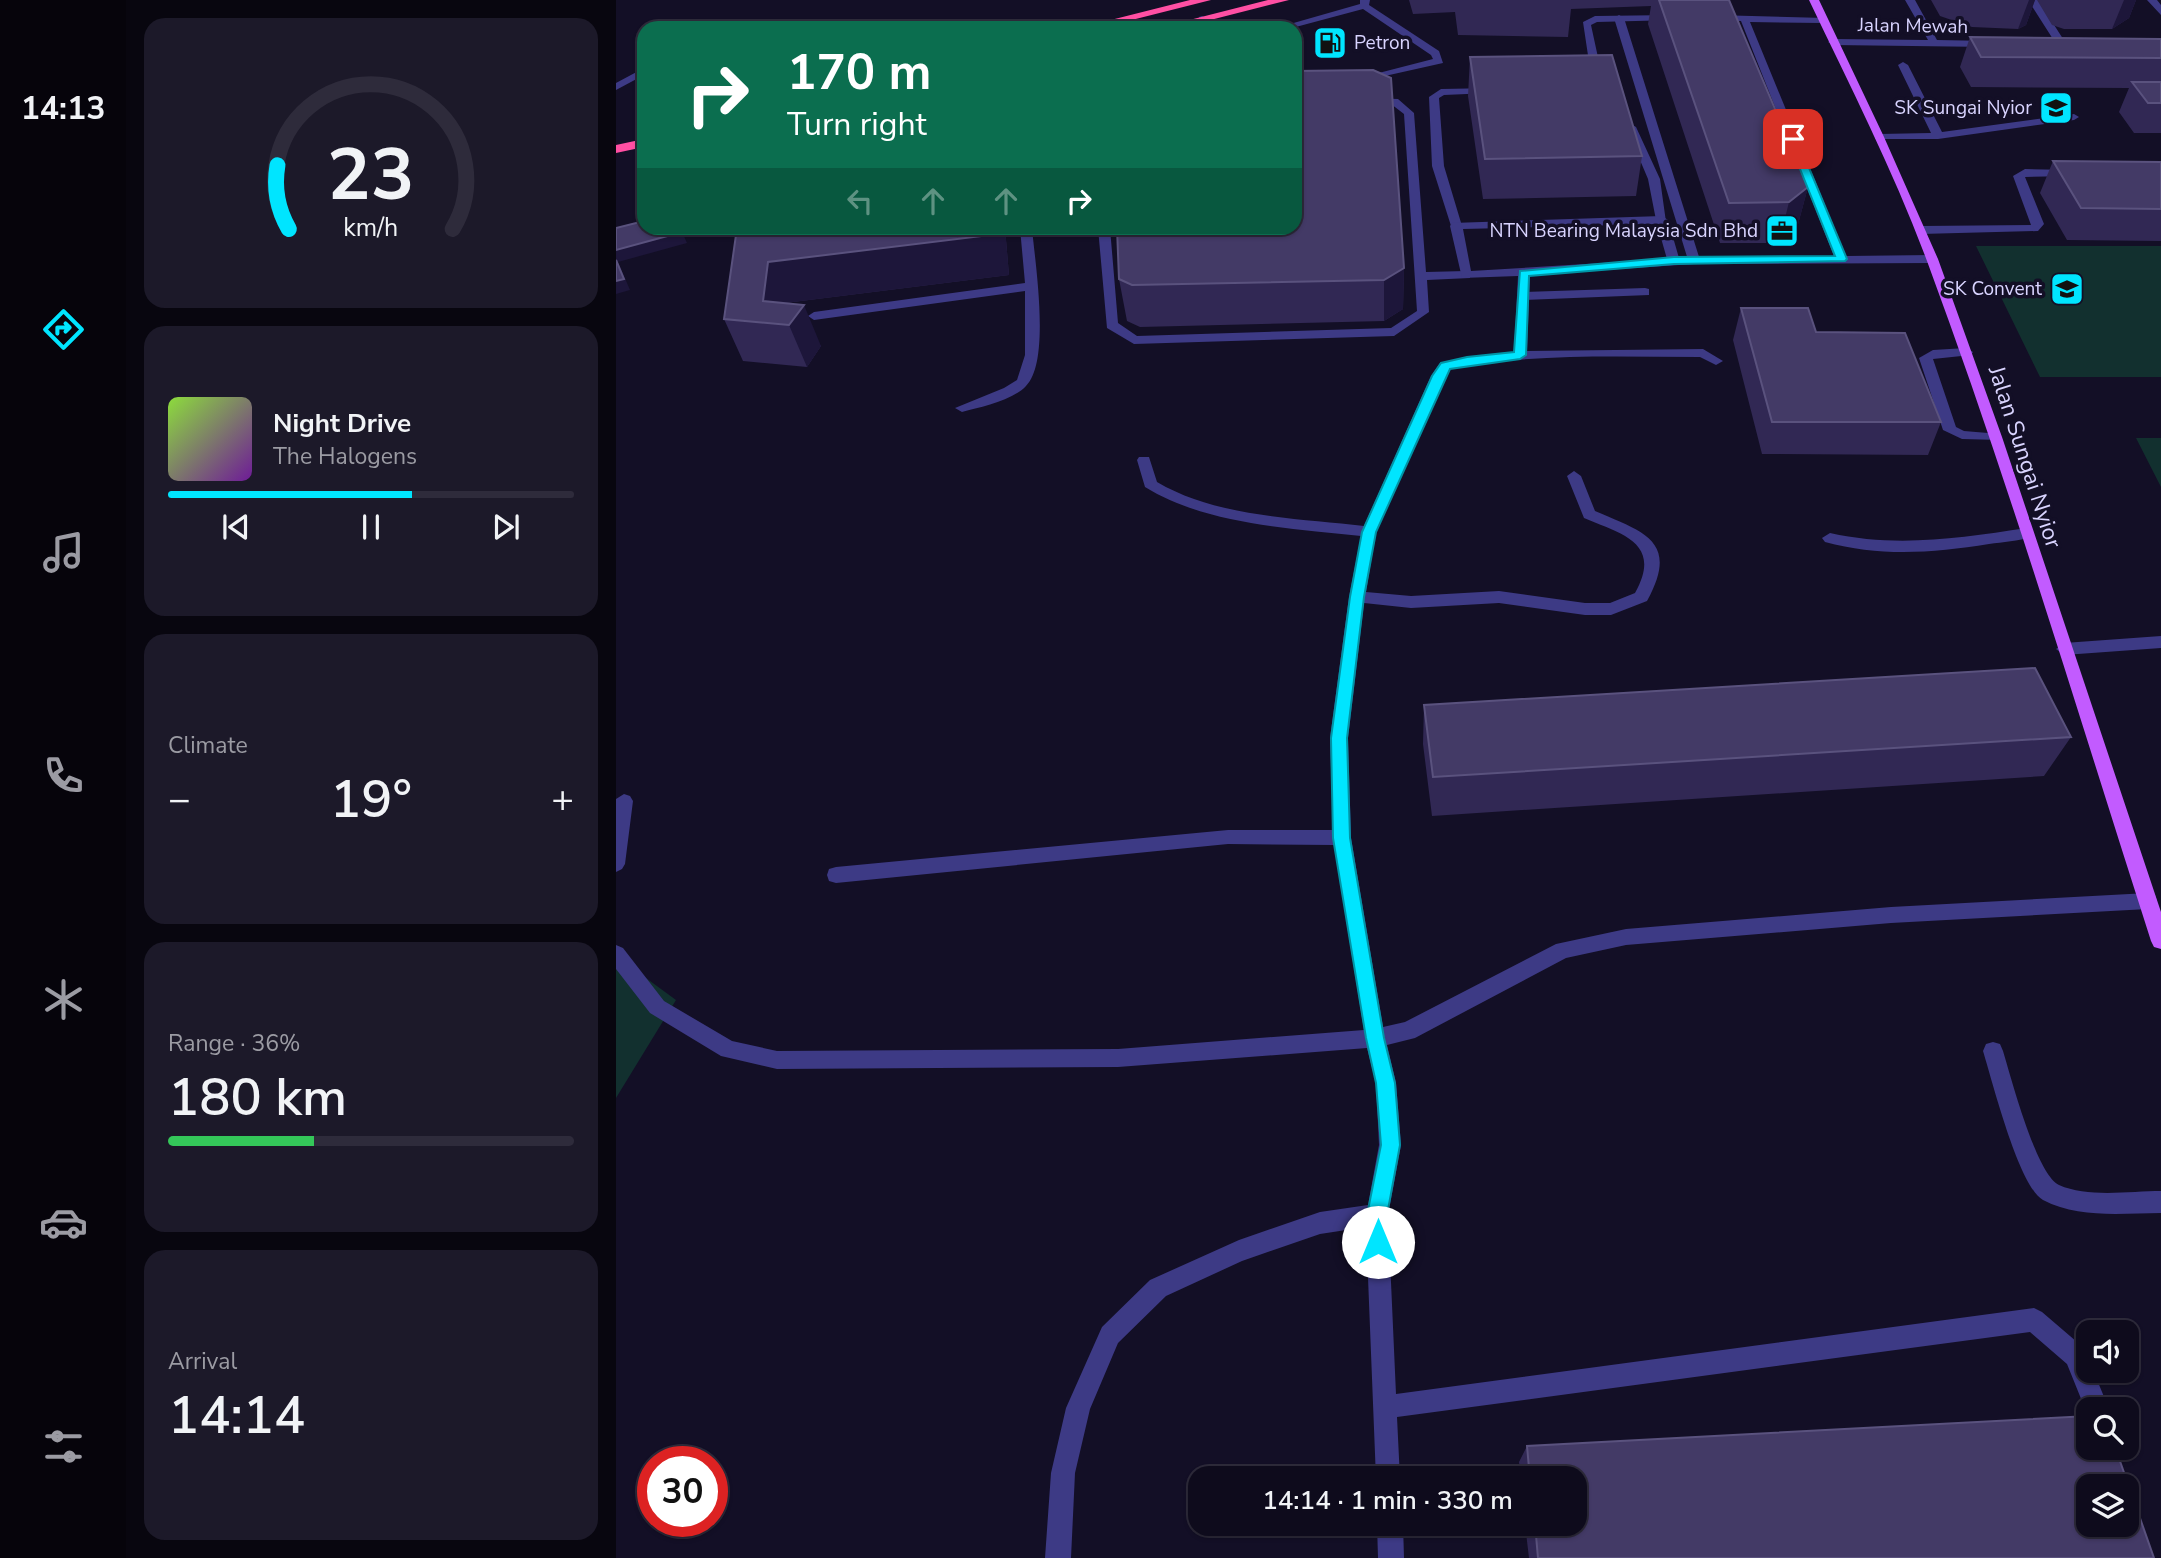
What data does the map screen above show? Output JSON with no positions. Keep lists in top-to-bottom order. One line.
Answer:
{"streets":{"main road":["Jalan Sungai Nyior"],"street":["Jalan Mewah"]},"crossings":[["Jalan Mewah","Jalan Sungai Nyior"]],"places":{"fuel station":["Petron"],"school or university":["SK Sungai Nyior","SK Convent"],"office":["NTN Bearing Malaysia Sdn Bhd"]},"page":{"tabs":"14:13","turn":["170 m","Turn right"],"song":["Night Drive","The Halogens"],"tile":["Climate",["Range · 36%","180 km"],["Arrival","14:14"]],"heat":["−","19°","+"],"limit":"30","trip":"14:14 · 1 min · 330 m","gauge":["23","km/h"]}}
